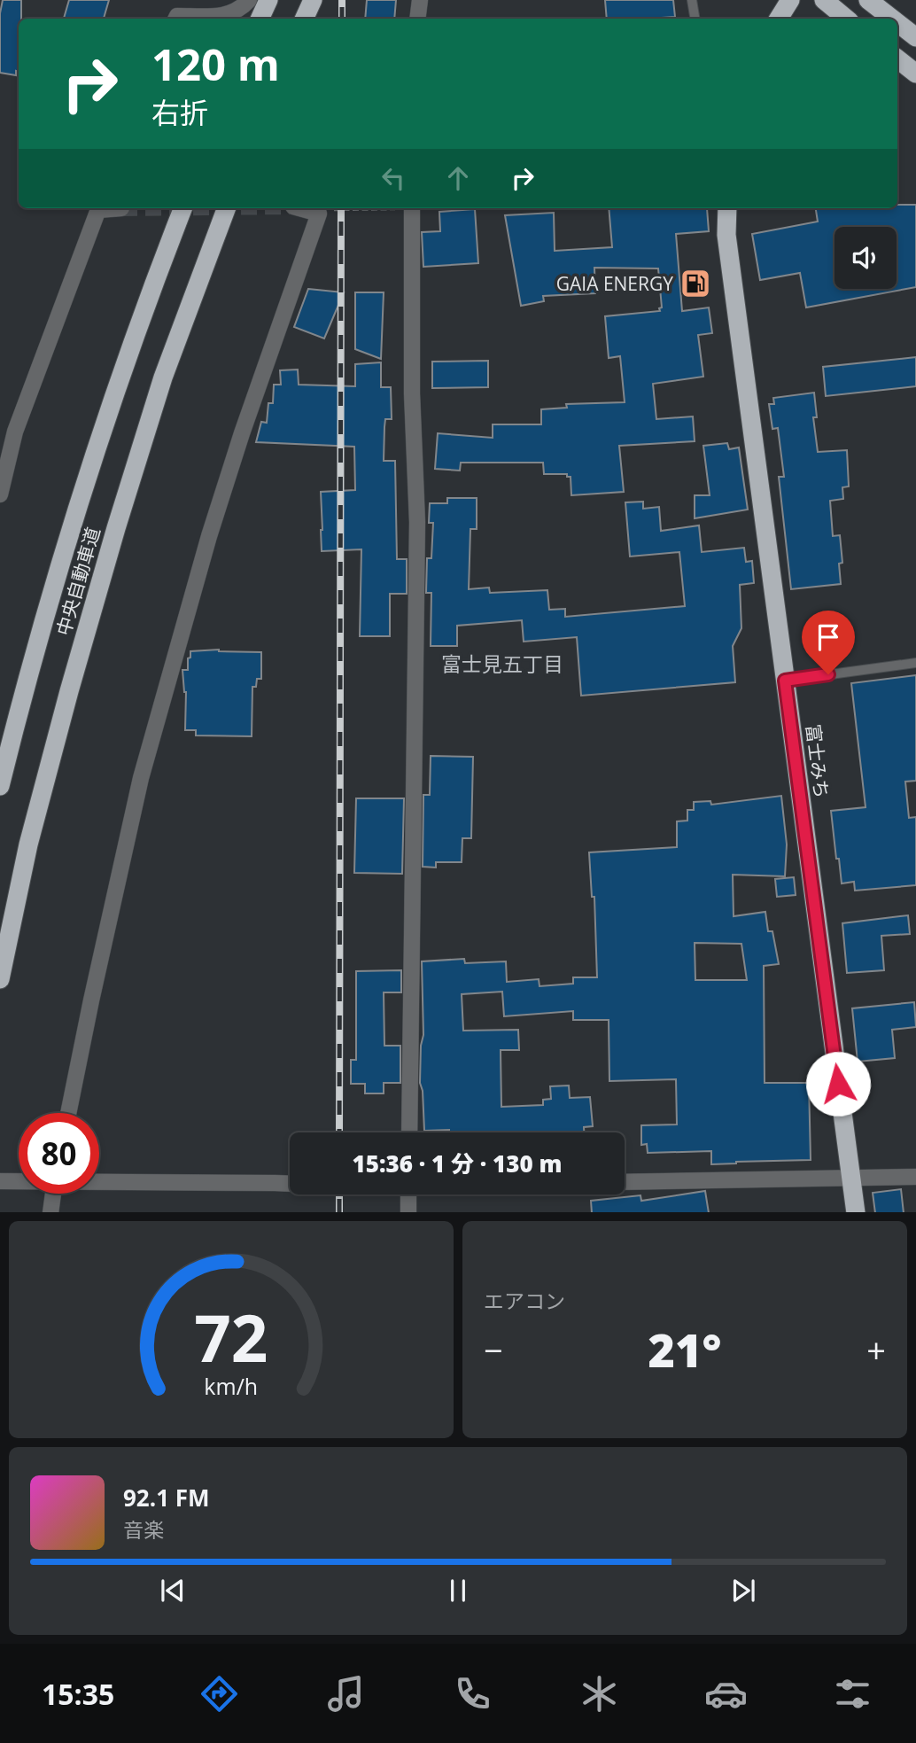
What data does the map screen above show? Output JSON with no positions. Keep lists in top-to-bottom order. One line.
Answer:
{"streets":{"highway":["中央自動車道","富士みち"]},"districts":["富士見五丁目"],"places":{"fuel station":["GAIA ENERGY"]},"page":{"turn":["120 m","右折"],"limit":"80","trip":"15:36 · 1 分 · 130 m","tile":"エアコン","heat":["−","21°","+"],"song":["92.1 FM","音楽"],"tabs":"15:35","gauge":["72","km/h"]}}
